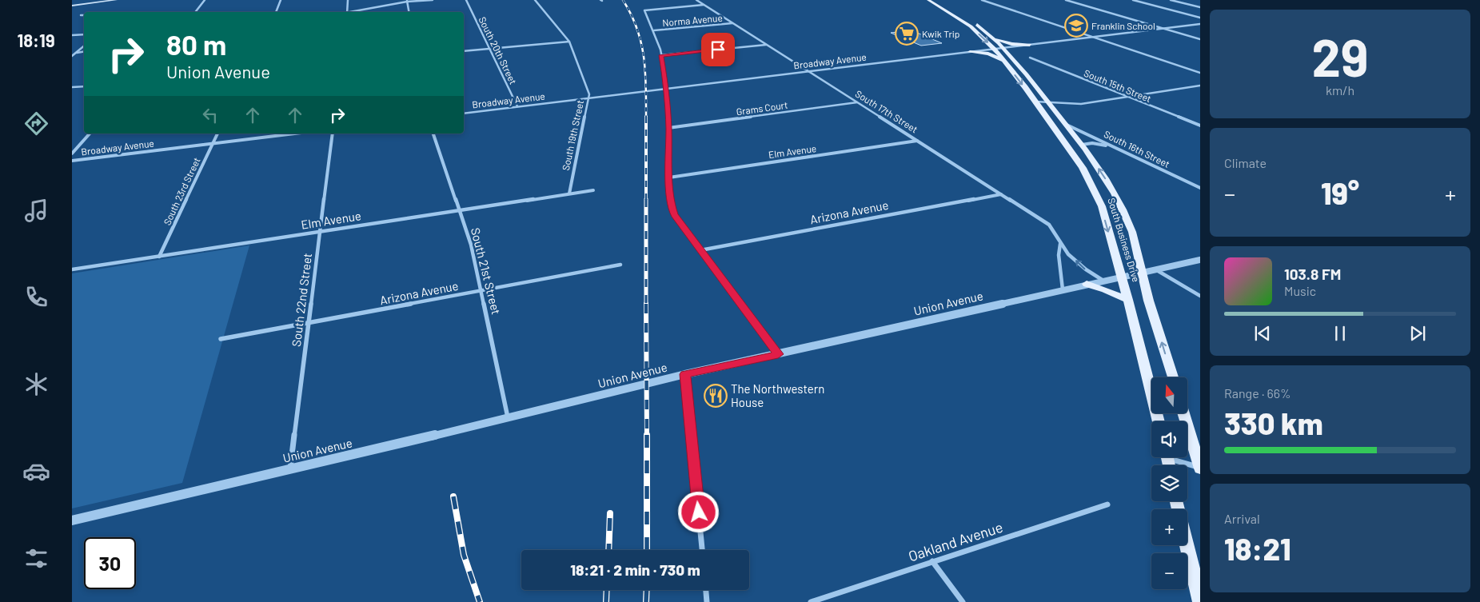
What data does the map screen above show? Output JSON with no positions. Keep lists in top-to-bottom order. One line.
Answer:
{"streets":{"main road":["South Business Drive"],"street":["Norma Avenue","South 20th Street","Broadway Avenue","South 15th Street","Grams Court","South 17th Street","South 19th Street","South 16th Street","Elm Avenue","South 23rd Street","Arizona Avenue","South 21st Street","South 22nd Street","Union Avenue","Oakland Avenue"]},"crossings":[["Norma Avenue","South 17th Street"],["South 20th Street","Broadway Avenue"],["Broadway Avenue","South 17th Street"],["Broadway Avenue","South 19th Street"],["Broadway Avenue","South 23rd Street"],["Broadway Avenue","South Business Drive"],["Grams Court","South 17th Street"],["South 17th Street","Elm Avenue"],["South 17th Street","Arizona Avenue"],["South 17th Street","Union Avenue"],["South 19th Street","Elm Avenue"],["South 16th Street","South Business Drive"],["Elm Avenue","South 23rd Street"],["Elm Avenue","South 21st Street"],["Elm Avenue","South 22nd Street"],["Arizona Avenue","South 21st Street"],["Arizona Avenue","South 22nd Street"],["South Business Drive","Union Avenue"],["South 21st Street","Union Avenue"],["South 22nd Street","Union Avenue"]],"places":{"school or university":["Franklin School"],"supermarket":["Kwik Trip"],"restaurant":["The Northwestern House"]},"north":"top","page":{"tabs":"18:19","tile":[["29","km/h"],"Climate",["Range · 66%","330 km"],["Arrival","18:21"]],"turn":["80 m","Union Avenue"],"heat":["−","19°","+"],"song":["103.8 FM","Music"],"map_buttons":["+","−"],"limit":"30","trip":"18:21 · 2 min · 730 m"}}
